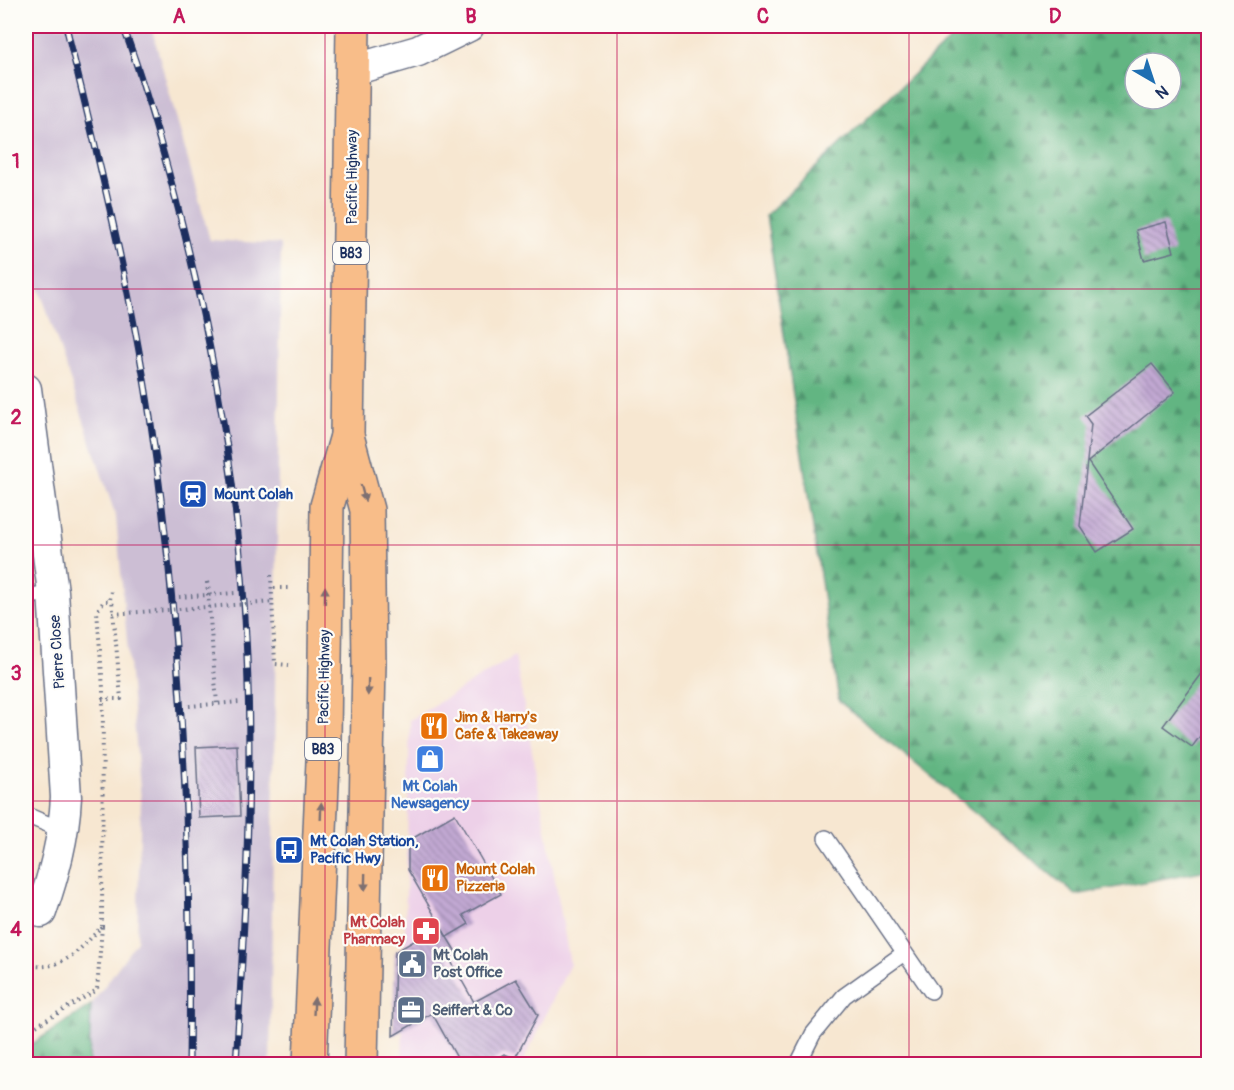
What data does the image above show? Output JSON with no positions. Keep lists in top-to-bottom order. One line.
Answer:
{"streets":{"main road":["Pacific Highway","B83"],"street":["Pierre Close"]},"places":{"station":["Mount Colah"],"restaurant":["Jim & Harry's Cafe & Takeaway","Mount Colah Pizzeria"],"shop":["Mt Colah Newsagency"],"bus stop":["Mt Colah Station, Pacific Hwy"],"pharmacy":["Mt Colah Pharmacy"],"public building":["Mt Colah Post Office"],"office":["Seiffert & Co"]},"north":"bottom right","grid":{"columns":["A","B","C","D"],"rows":["1","2","3","4"]}}
